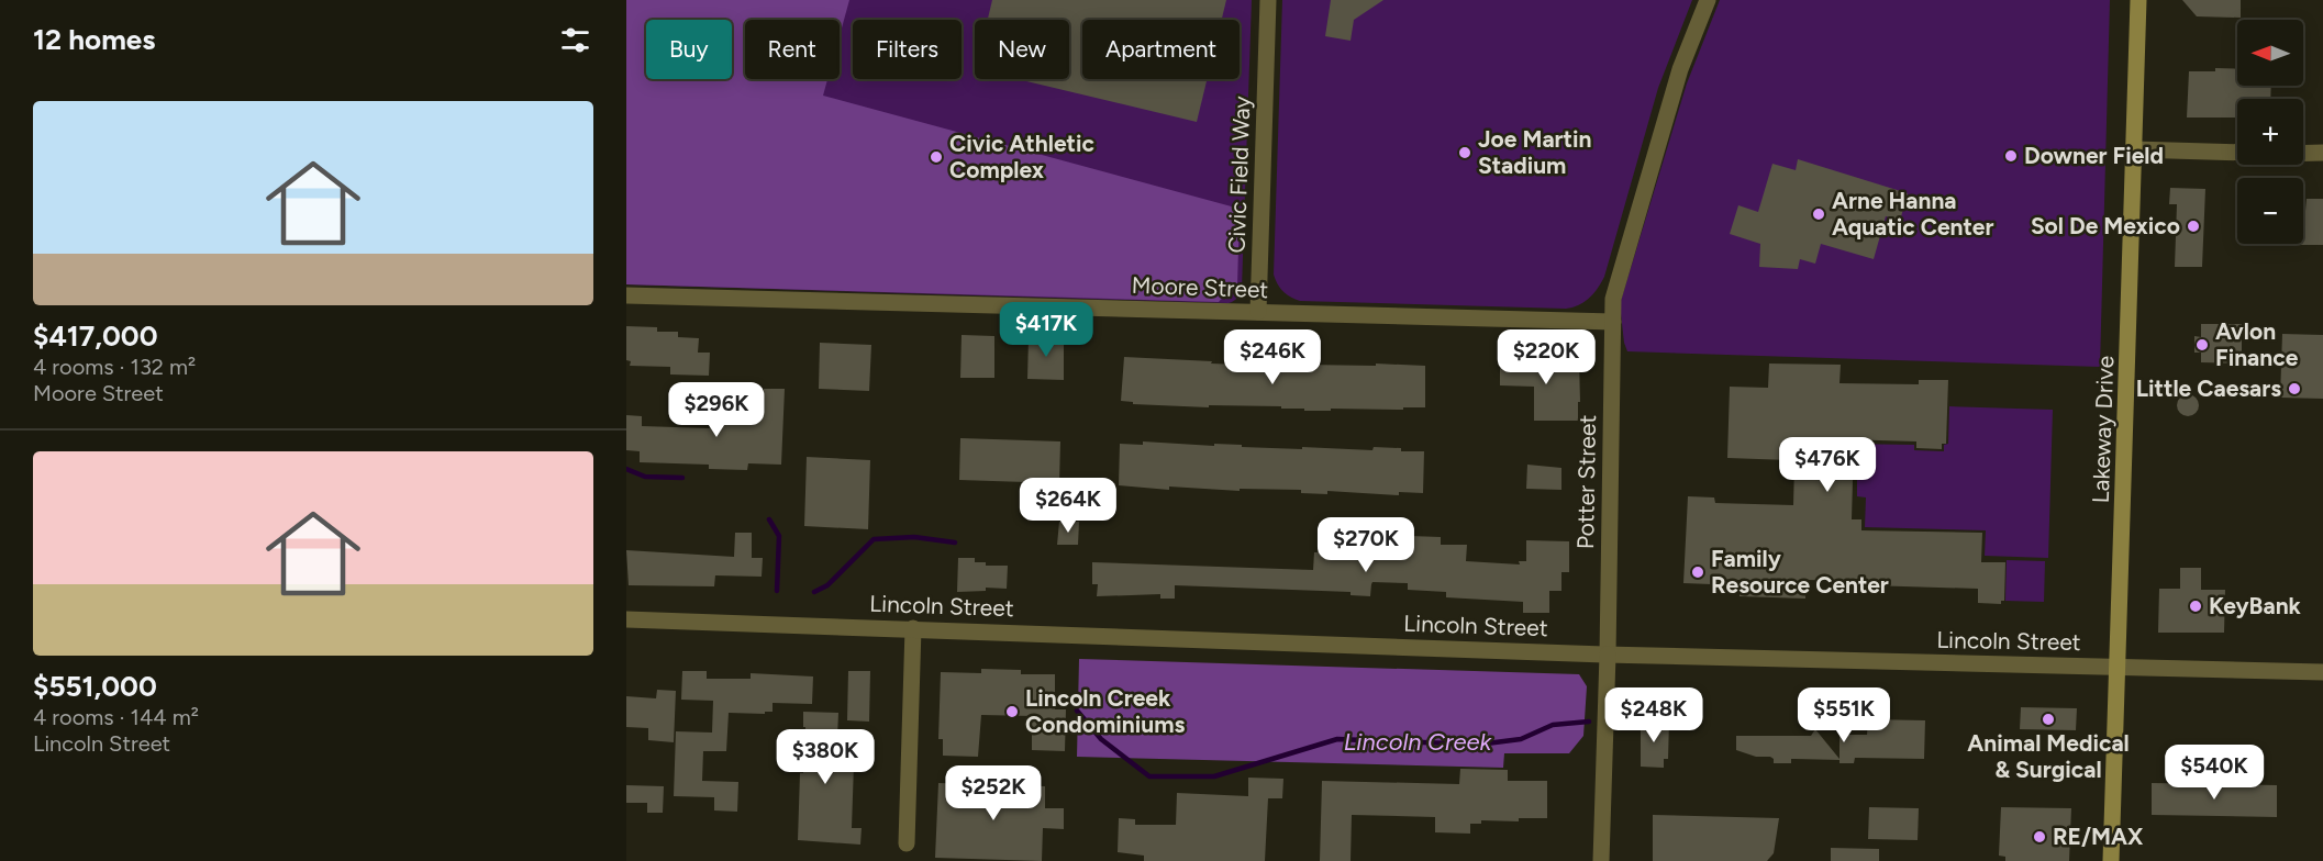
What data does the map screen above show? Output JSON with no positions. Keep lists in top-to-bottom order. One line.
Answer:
{"streets":{"main road":["Lakeway Drive"],"street":["Civic Field Way","Moore Street","Potter Street","Lincoln Street"]},"crossings":[["Civic Field Way","Moore Street"],["Moore Street","Potter Street"],["Lakeway Drive","Lincoln Street"],["Potter Street","Lincoln Street"]],"water":["Lincoln Creek"],"places":["Joe Martin Stadium","Downer Field","Civic Athletic Complex","Arne Hanna Aquatic Center","Sol De Mexico","Avlon Finance","Little Caesars","Family Resource Center","KeyBank","Lincoln Creek Condominiums","Animal Medical & Surgical","RE/MAX"],"north":"left","page":{"heading":"12 homes","map_buttons":["+","−"],"chip":["Buy","Rent","Filters","New","Apartment"],"list":[{"name":"$417,000","note":"4 rooms · 132 m² · Moore Street"},{"name":"$551,000","note":"4 rooms · 144 m² · Lincoln Street"}],"price":["$417K","$246K","$220K","$296K","$476K","$264K","$270K","$248K","$551K","$380K","$540K","$252K"]}}
